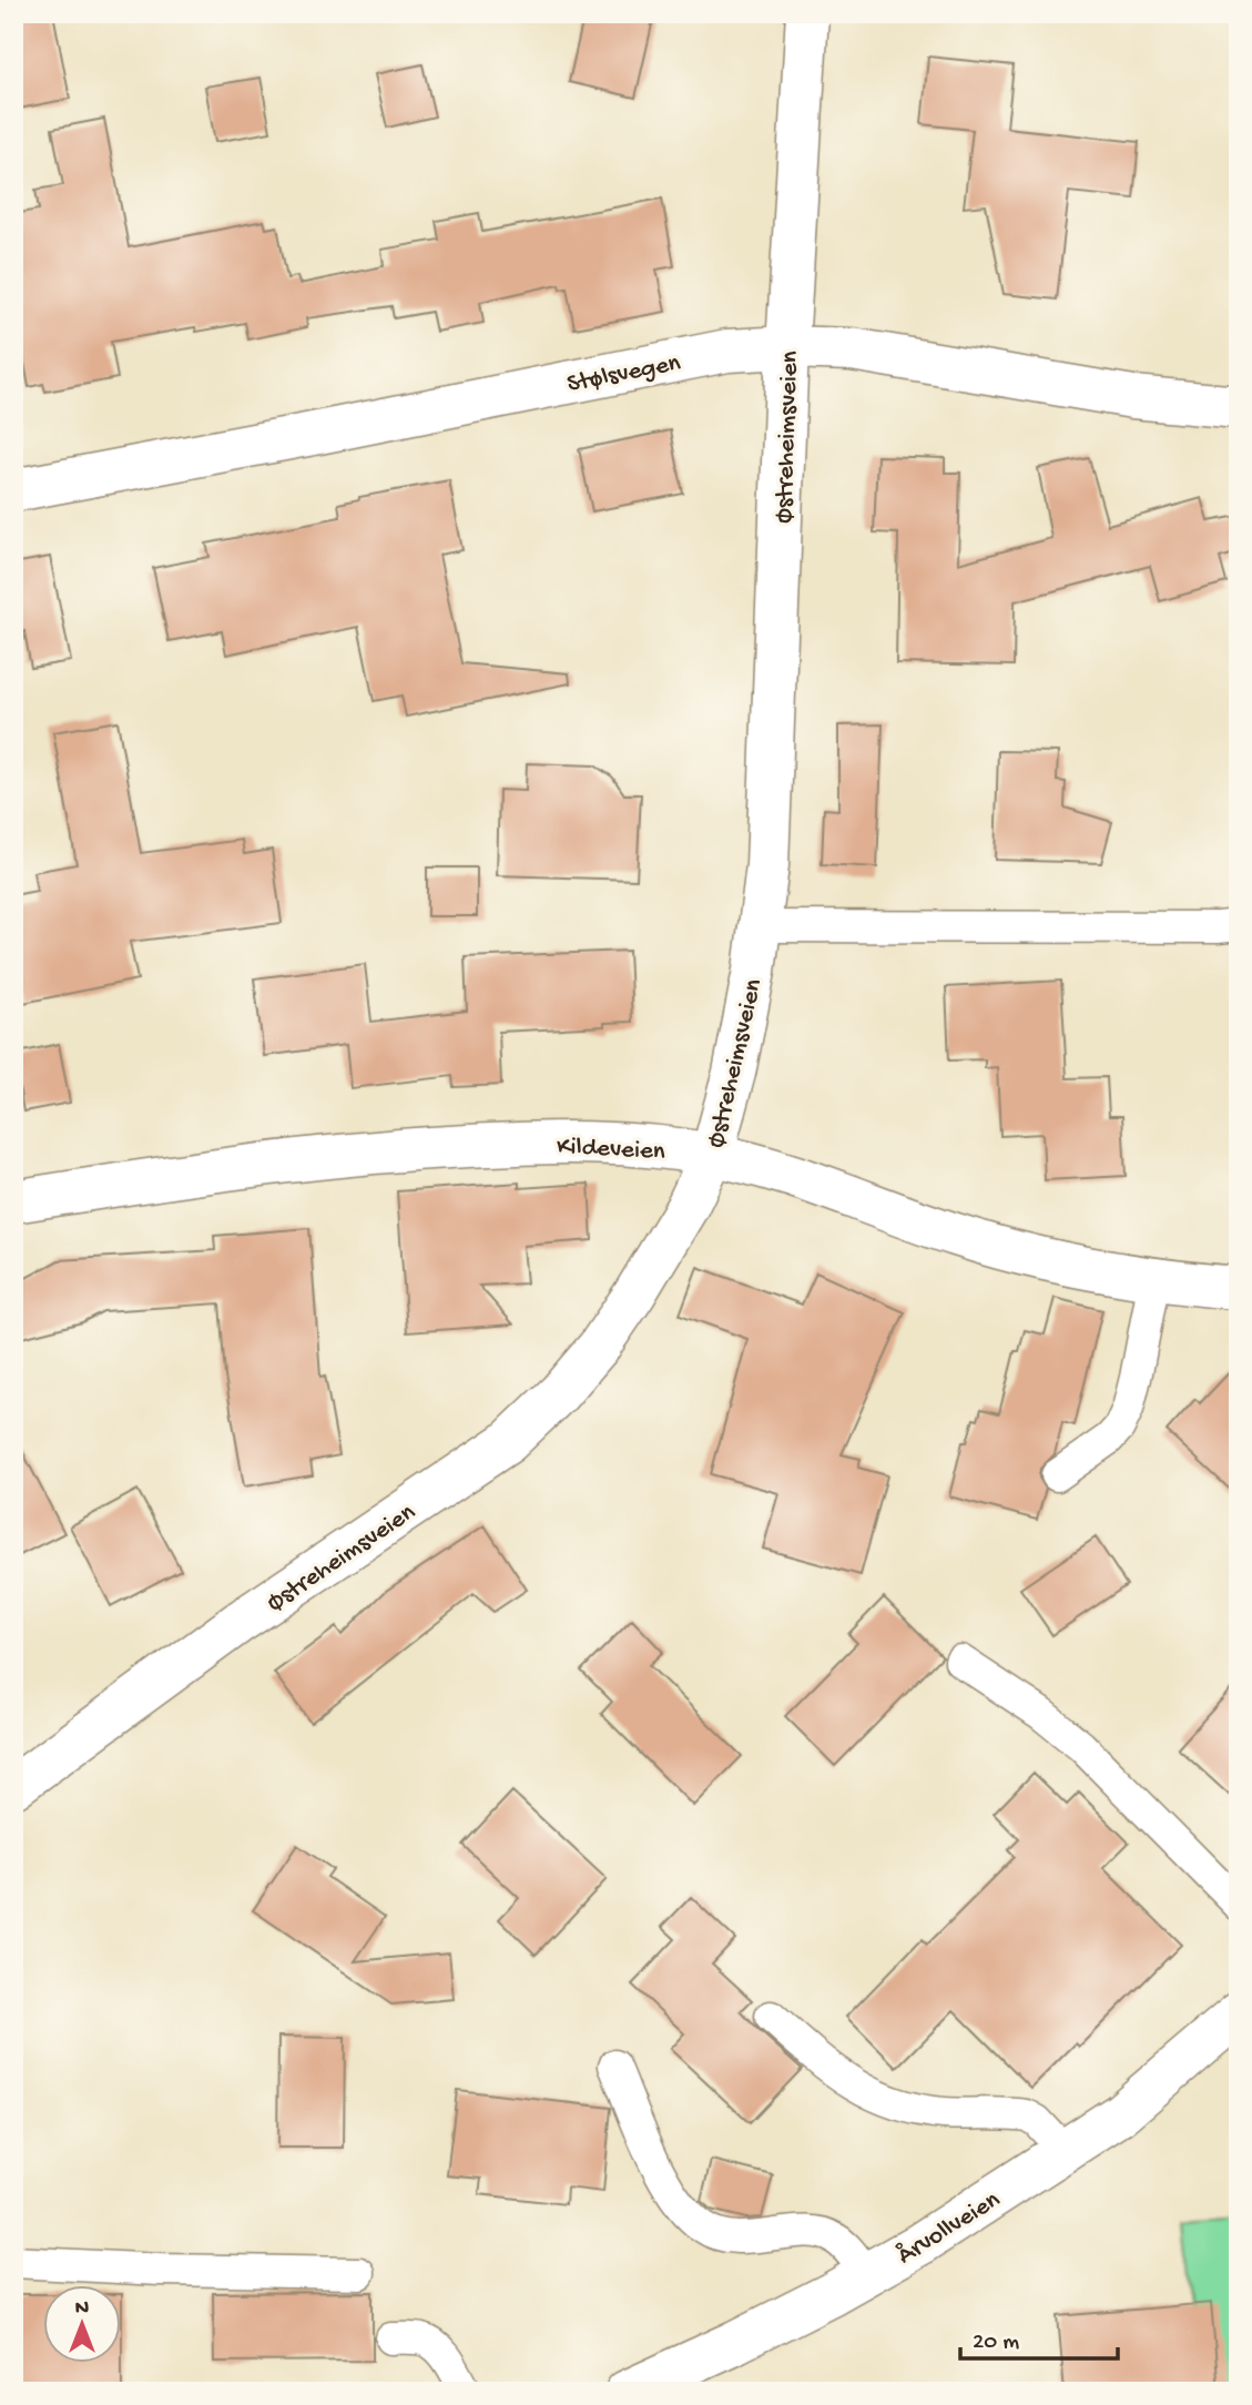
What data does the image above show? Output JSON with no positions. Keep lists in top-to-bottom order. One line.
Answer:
{"streets":{"street":["Stølsvegen","Østreheimsveien","Kildeveien","Årvollveien"]},"crossings":[["Stølsvegen","Østreheimsveien"],["Østreheimsveien","Kildeveien"]],"scale_bar":"20 m","north":"top"}
